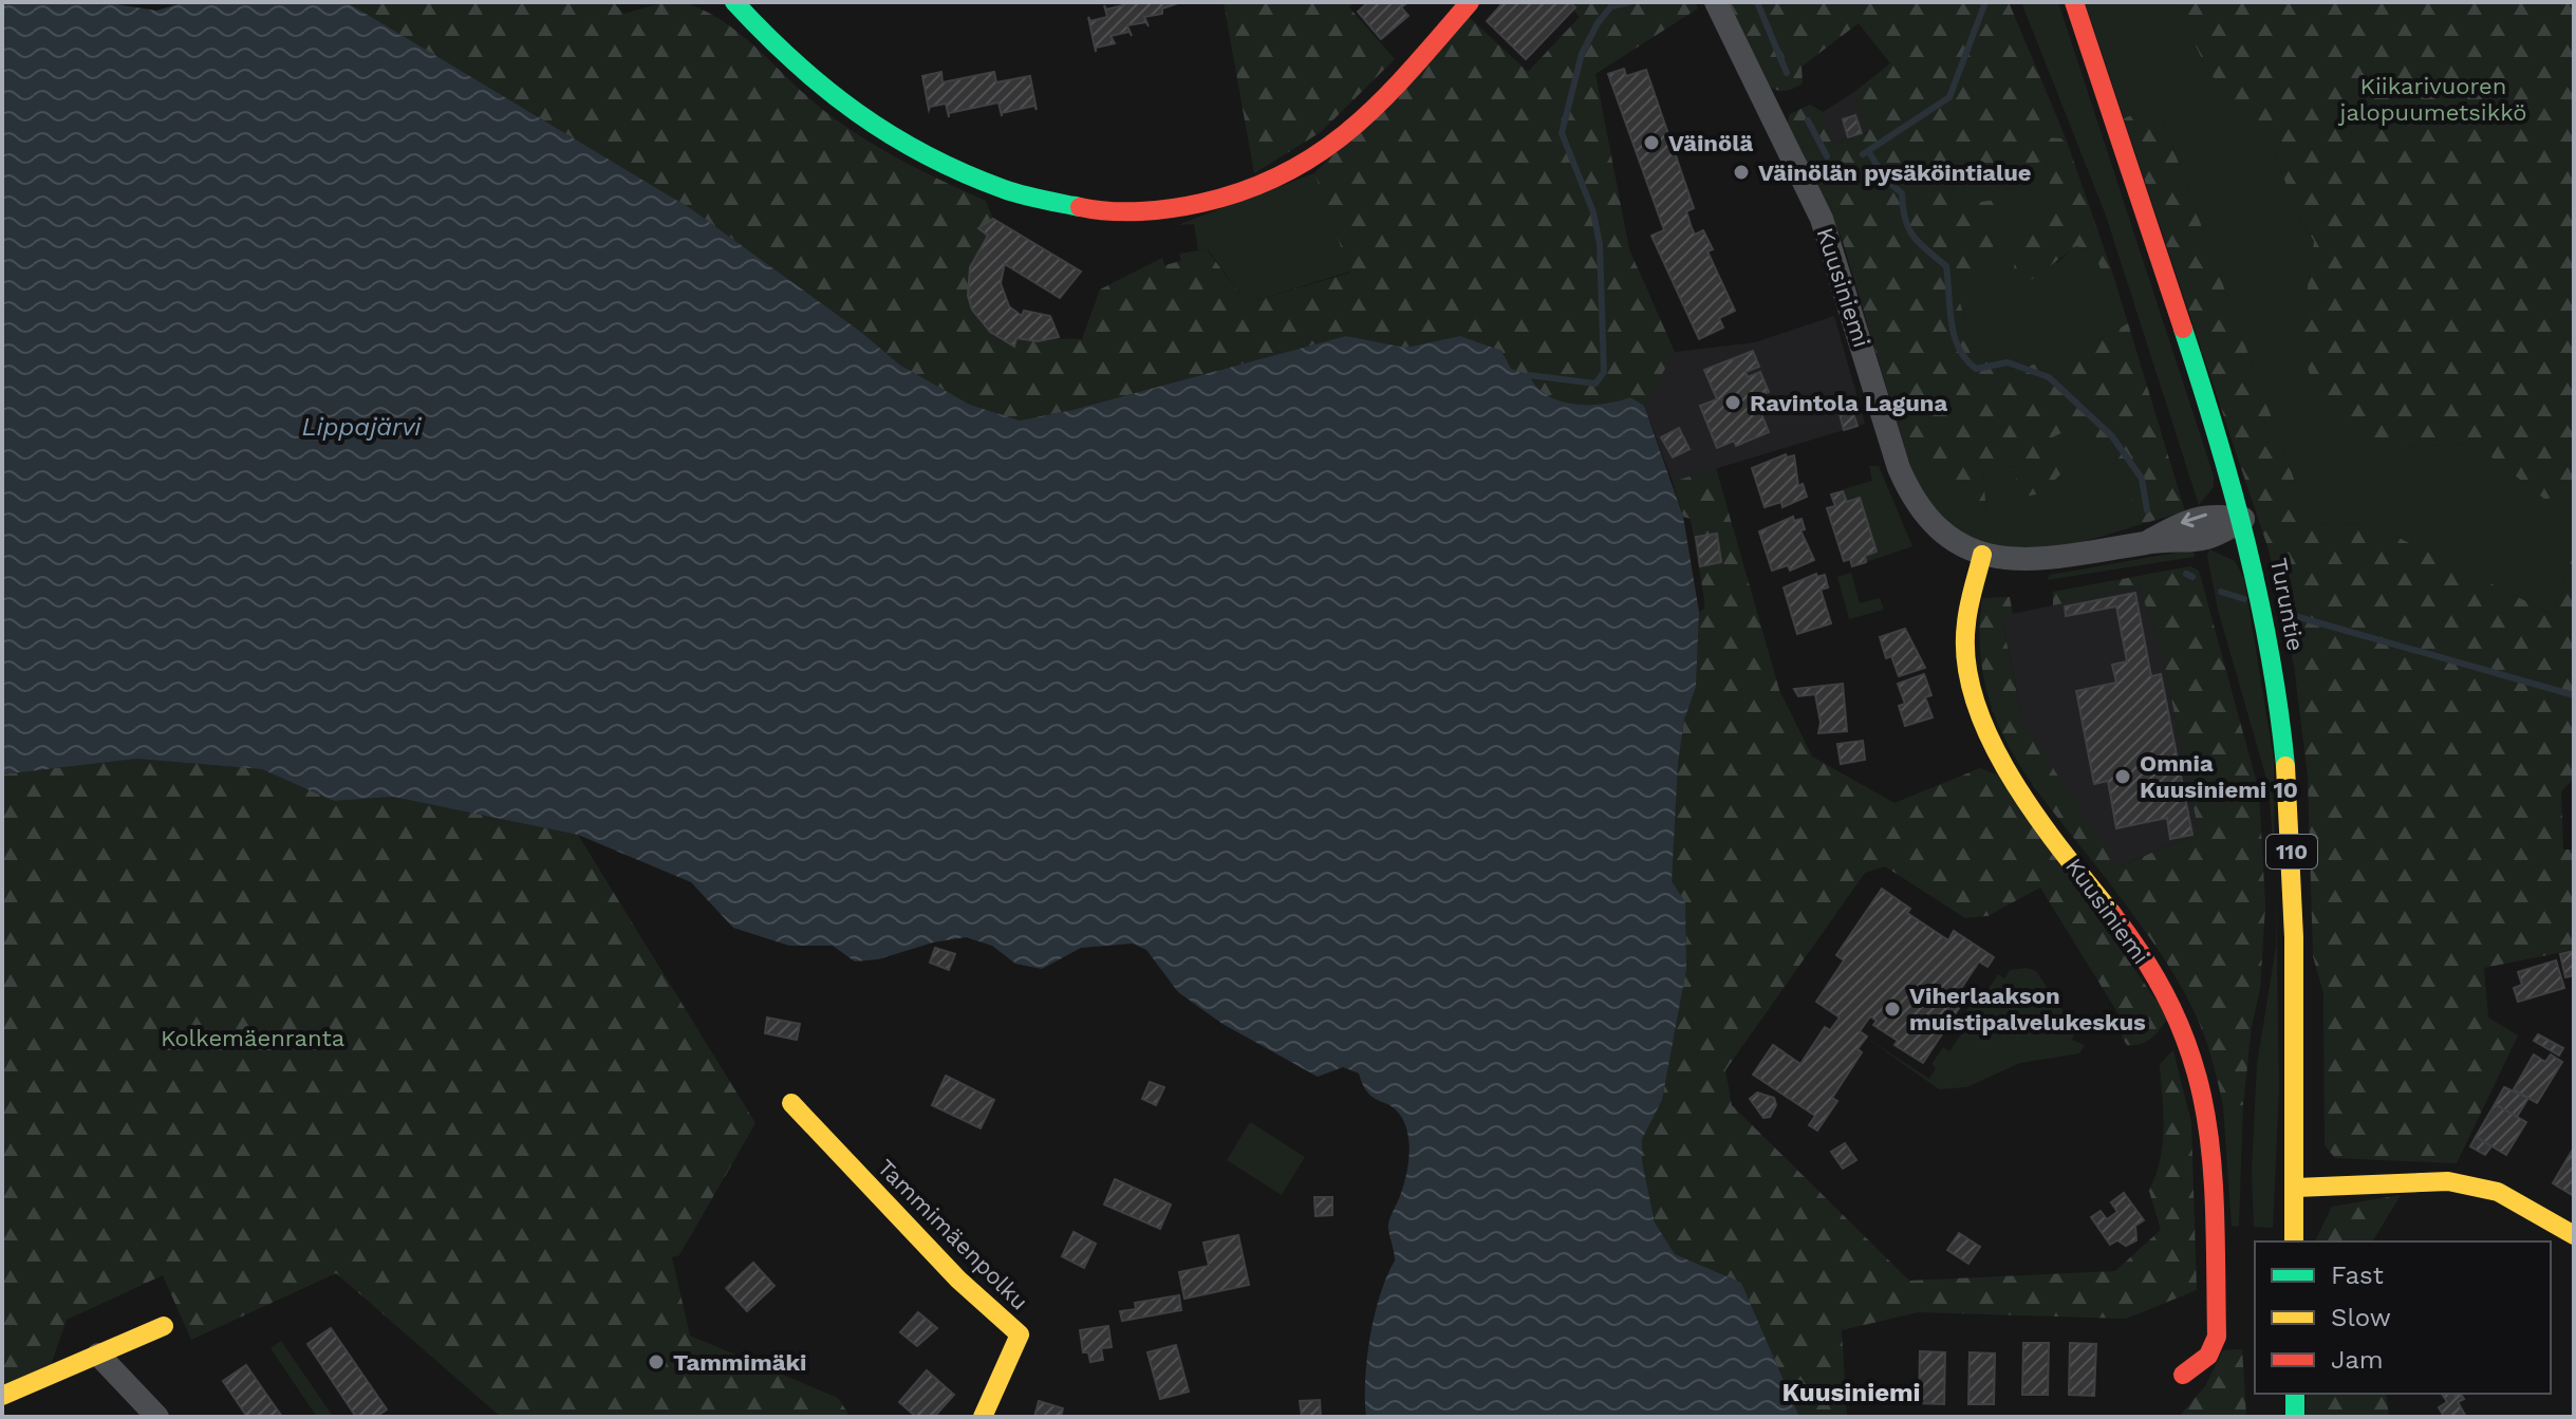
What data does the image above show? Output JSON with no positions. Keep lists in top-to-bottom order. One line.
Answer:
{"streets":{"street":["Kuusiniemi","Turuntie","110","Tammimäenpolku"]},"crossings":[["Kuusiniemi","Turuntie"]],"districts":["Kuusiniemi"],"water":["Lippajärvi"],"parks":["Kiikarivuoren jalopuumetsikkö","Kolkemäenranta"],"places":["Väinölä","Väinölän pysäköintialue","Ravintola Laguna","Omnia Kuusiniemi 10","Viherlaakson muistipalvelukeskus","Tammimäki"],"legend":["Fast","Slow","Jam"]}
